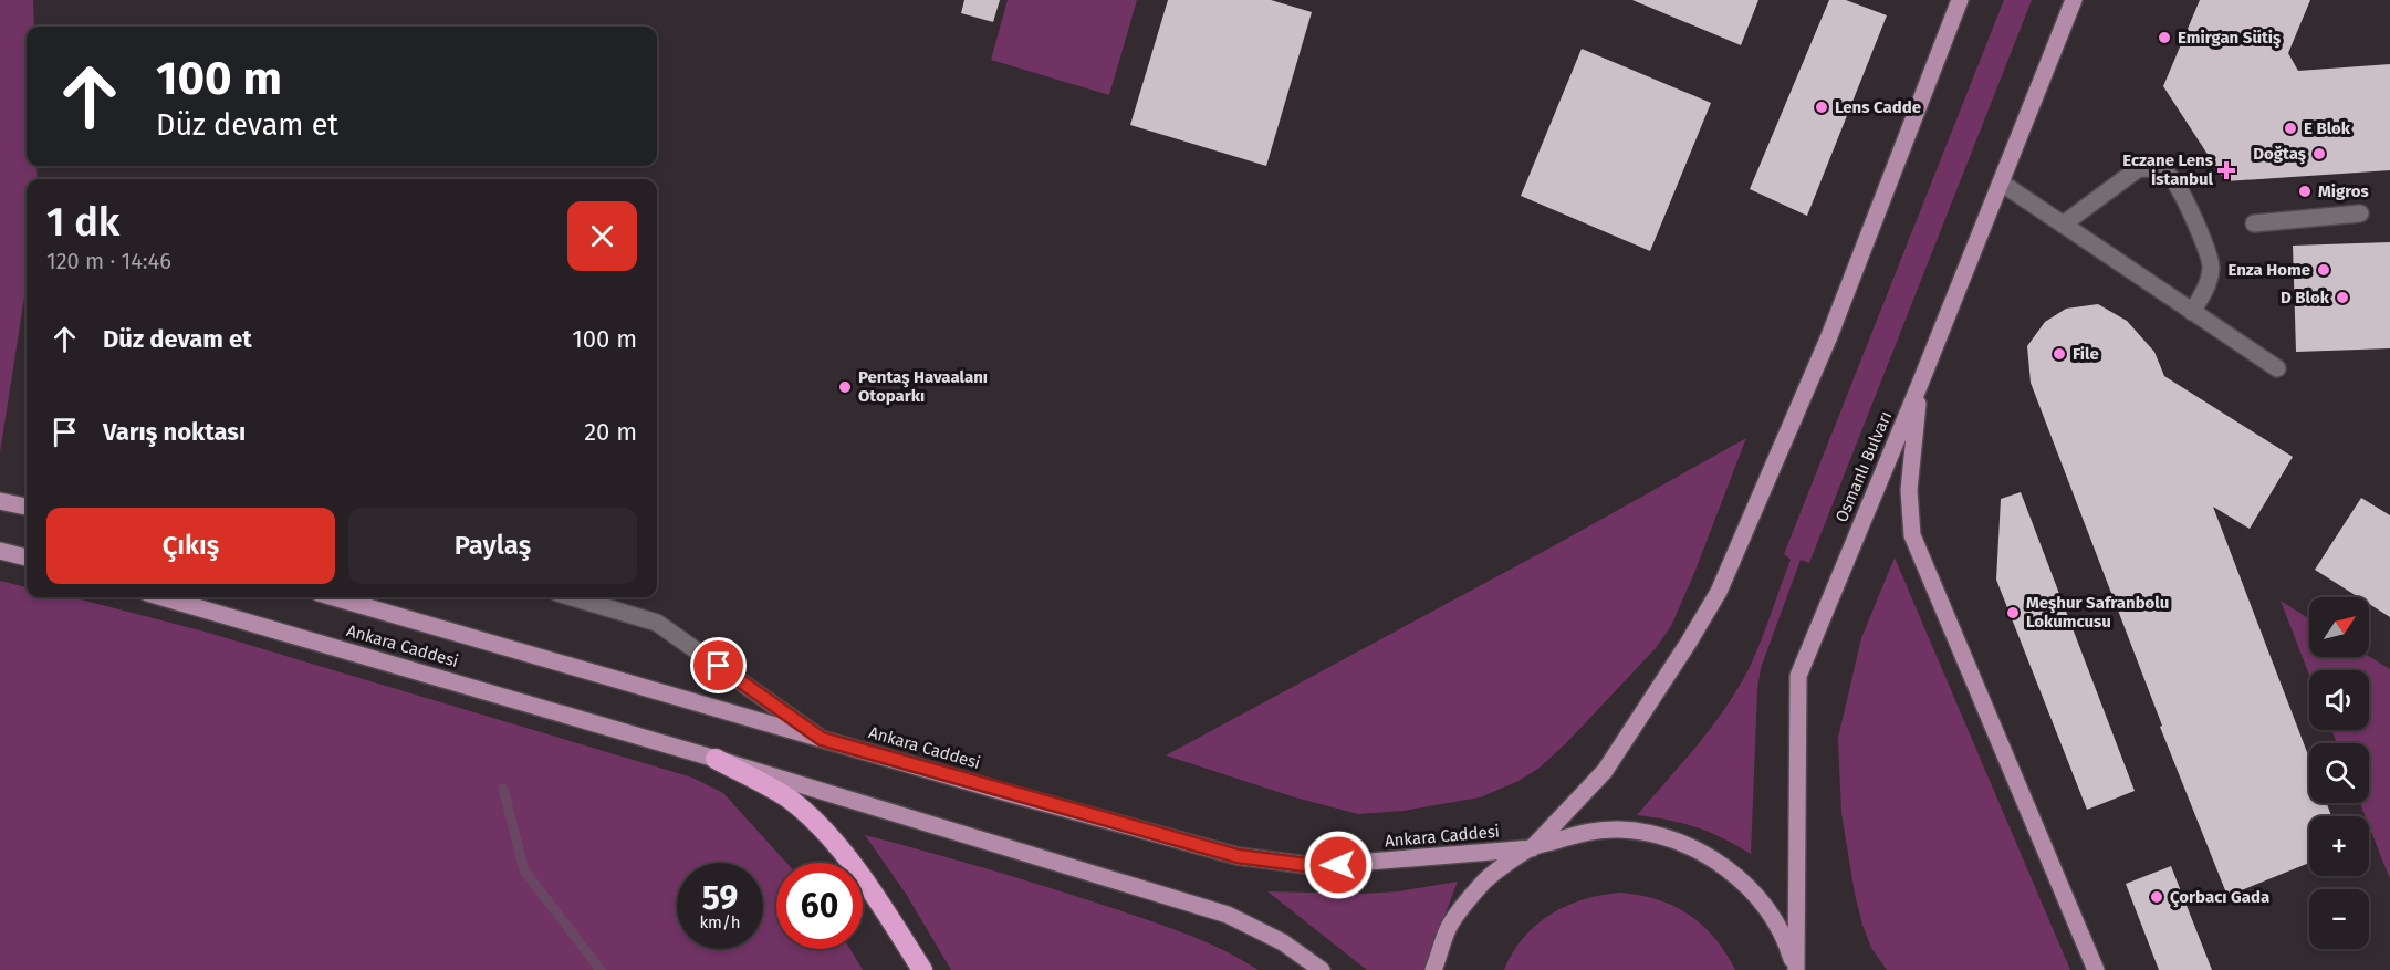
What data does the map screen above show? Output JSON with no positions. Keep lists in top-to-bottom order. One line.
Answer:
{"streets":{"main road":["Osmanlı Bulvarı","Ankara Caddesi"]},"places":{"other":["Emirgan Sütiş","Lens Cadde","E Blok","Doğtaş","Migros","Enza Home","D Blok","File","Pentaş Havaalanı Otoparkı","Meşhur Safranbolu Lokumcusu","Çorbacı Gada"],"health":["Eczane Lens İstanbul"]},"north":"top right","page":{"turn":["100 m","Düz devam et"],"heading":["1 dk","120 m · 14:46"],"list":[{"name":"Düz devam et","value":"100 m"},{"name":"Varış noktası","value":"20 m"}],"buttons":["Çıkış","Paylaş"],"map_buttons":["+","−"],"speed":"59 km/h","limit":"60"}}
